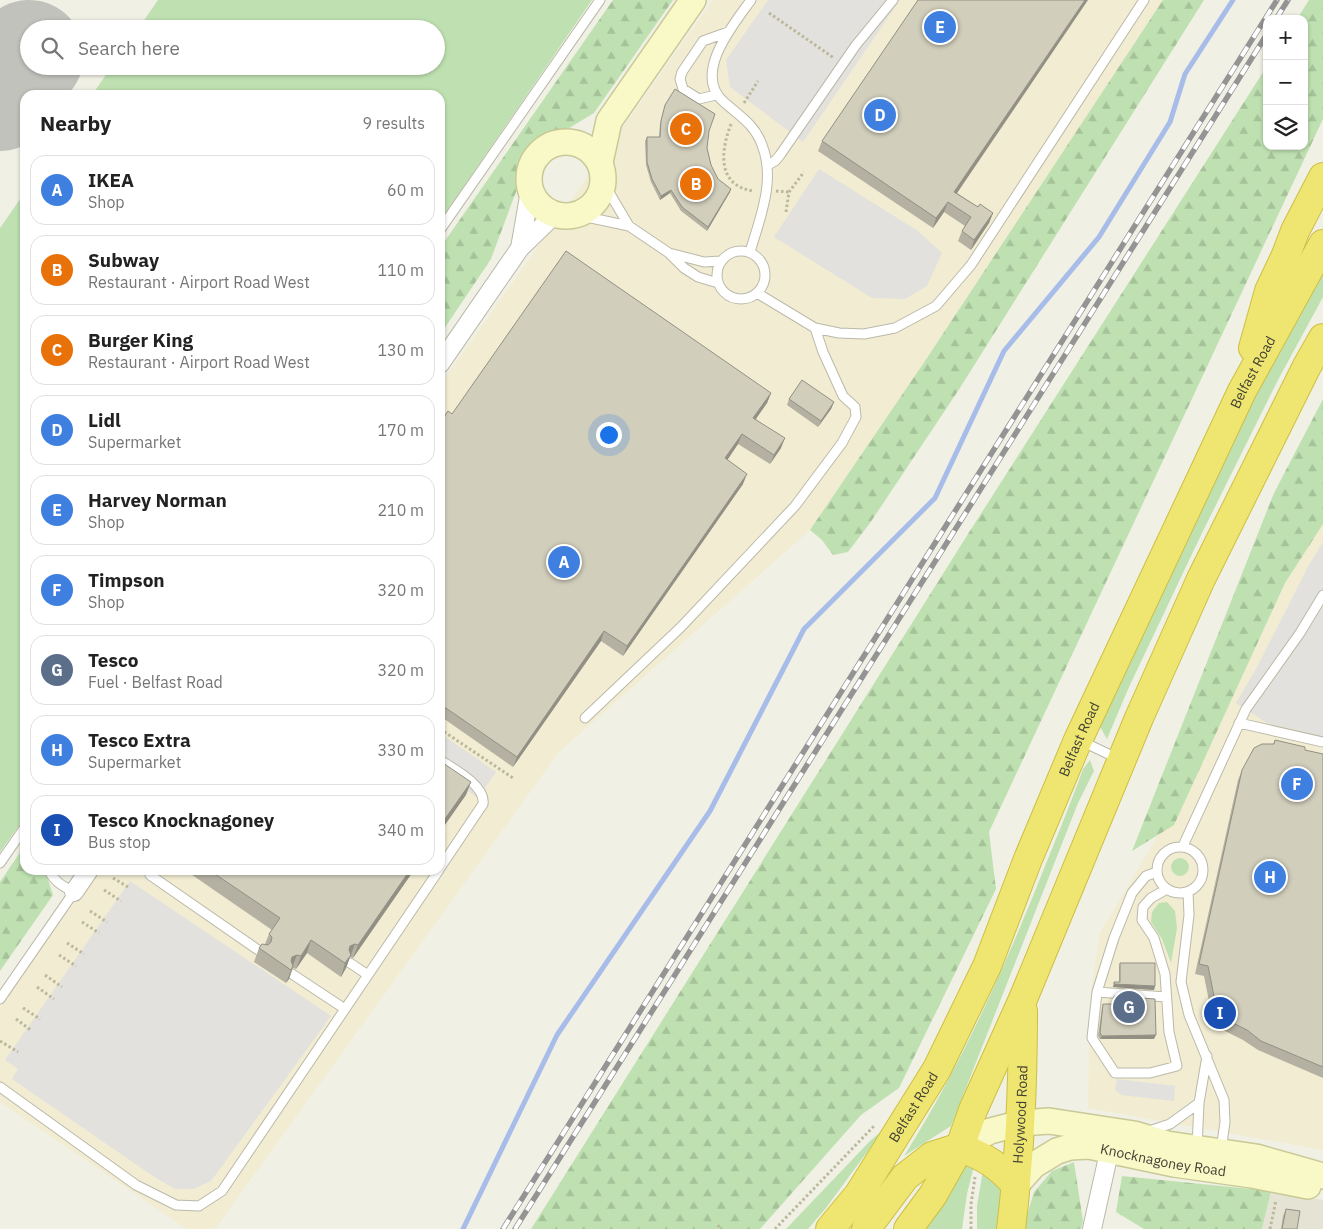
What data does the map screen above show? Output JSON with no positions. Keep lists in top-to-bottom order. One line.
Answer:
{"streets":{"highway":["Belfast Road","Holywood Road"],"street":["Knocknagoney Road"]},"crossings":[["Holywood Road","Knocknagoney Road"]],"page":{"pins":["E","D","C","B","A","F","H","G","I"],"map_buttons":["+","−"],"search":"Search here","heading":["Nearby","9 results"],"list":[{"mark":"A","name":"IKEA","note":"Shop","value":"60 m"},{"mark":"B","name":"Subway","note":"Restaurant · Airport Road West","value":"110 m"},{"mark":"C","name":"Burger King","note":"Restaurant · Airport Road West","value":"130 m"},{"mark":"D","name":"Lidl","note":"Supermarket","value":"170 m"},{"mark":"E","name":"Harvey Norman","note":"Shop","value":"210 m"},{"mark":"F","name":"Timpson","note":"Shop","value":"320 m"},{"mark":"G","name":"Tesco","note":"Fuel · Belfast Road","value":"320 m"},{"mark":"H","name":"Tesco Extra","note":"Supermarket","value":"330 m"},{"mark":"I","name":"Tesco Knocknagoney","note":"Bus stop","value":"340 m"}]}}
